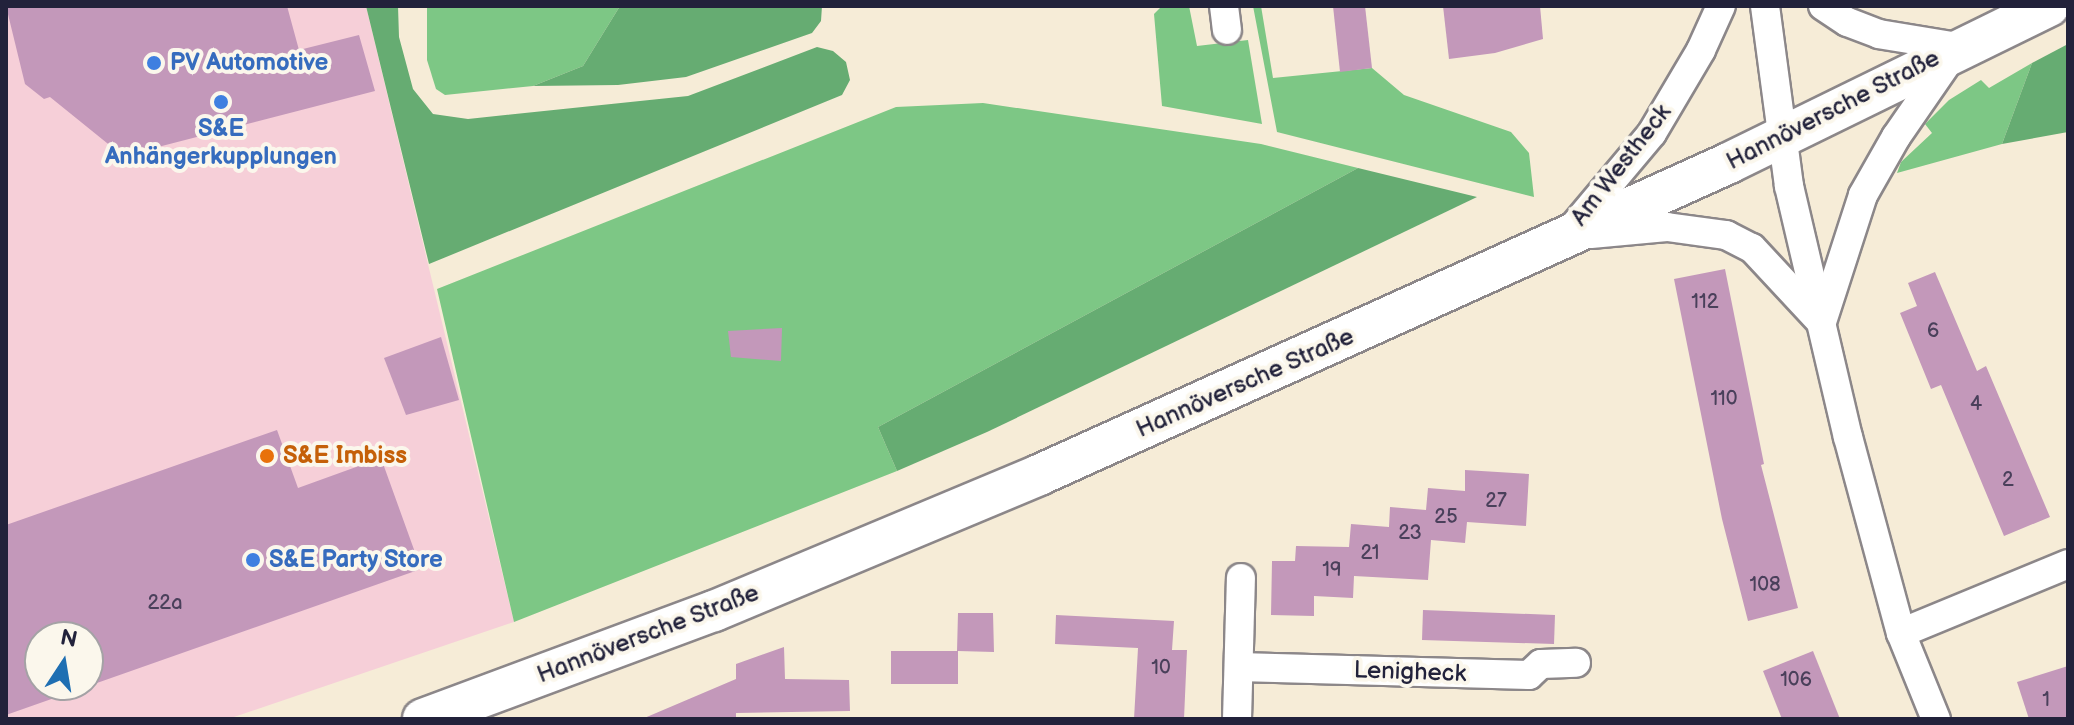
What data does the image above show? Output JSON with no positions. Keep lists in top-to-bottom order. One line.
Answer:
{"streets":{"main road":["Hannöversche Straße"],"street":["Am Westheck","Lenigheck"]},"crossings":[["Hannöversche Straße","Am Westheck"]],"places":["PV Automotive","S&E Anhängerkupplungen","S&E Imbiss","S&E Party Store"],"house_numbers":["112","6","110","4","2","27","25","23","21","19","108","22a","10","106","1"],"north":"top"}
